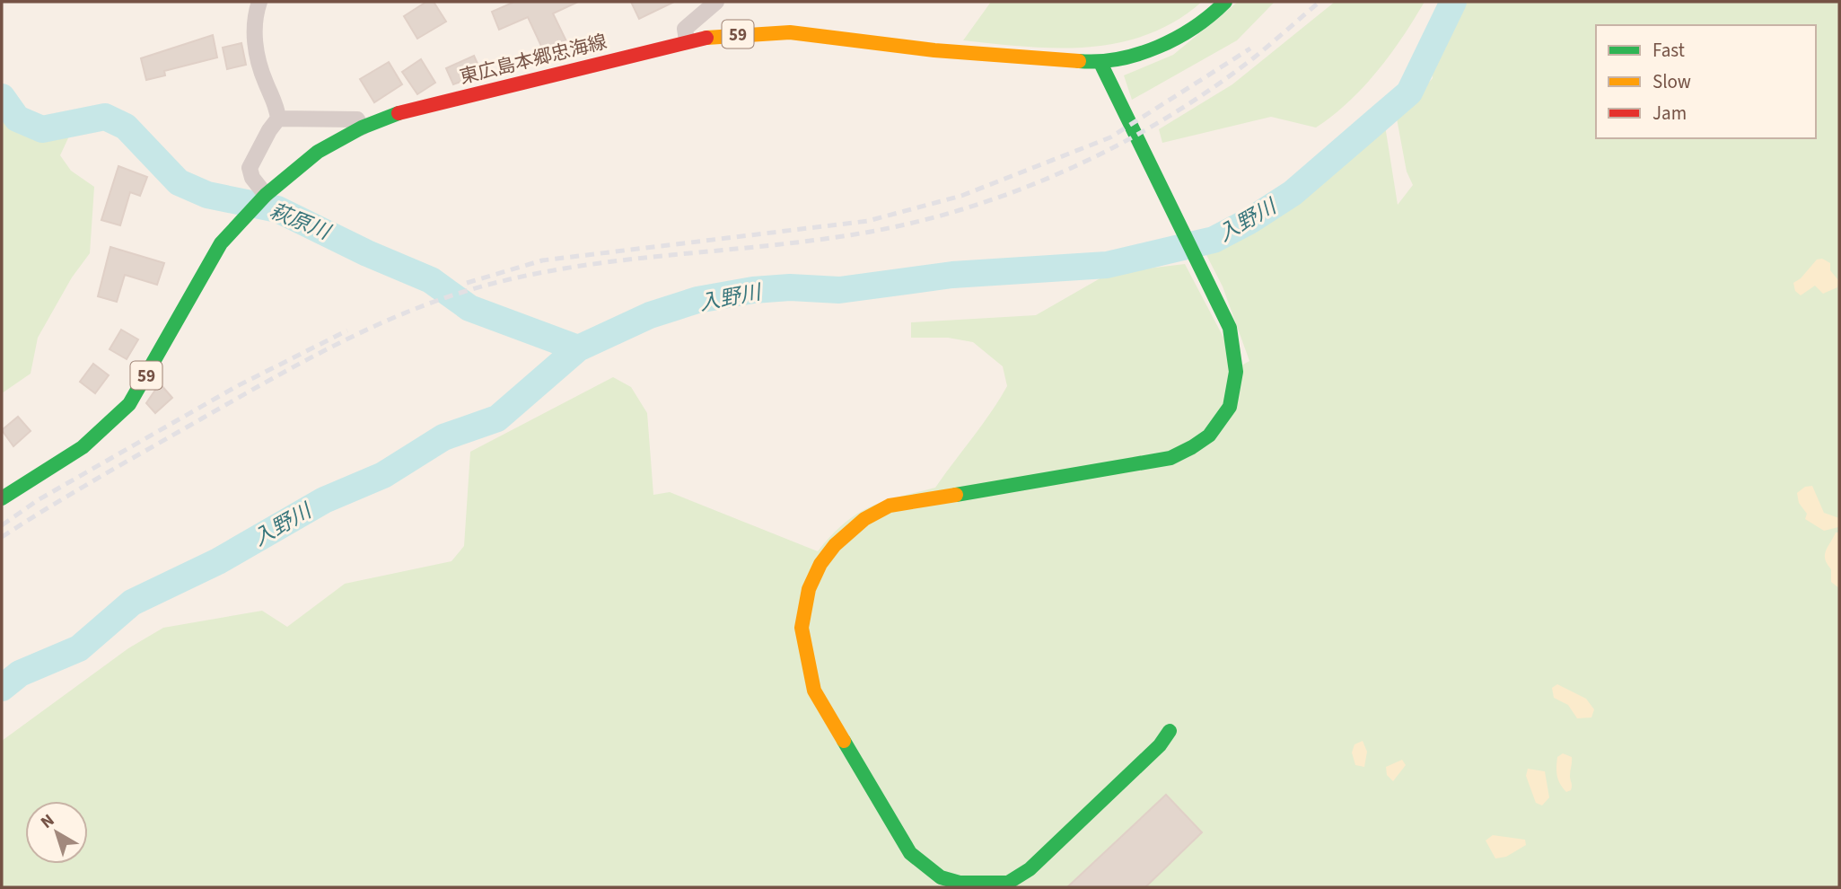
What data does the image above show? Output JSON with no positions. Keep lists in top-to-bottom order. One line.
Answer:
{"streets":{"street":["59","東広島本郷忠海線"]},"water":["入野川","萩原川"],"legend":["Fast","Slow","Jam"],"north":"top left"}
